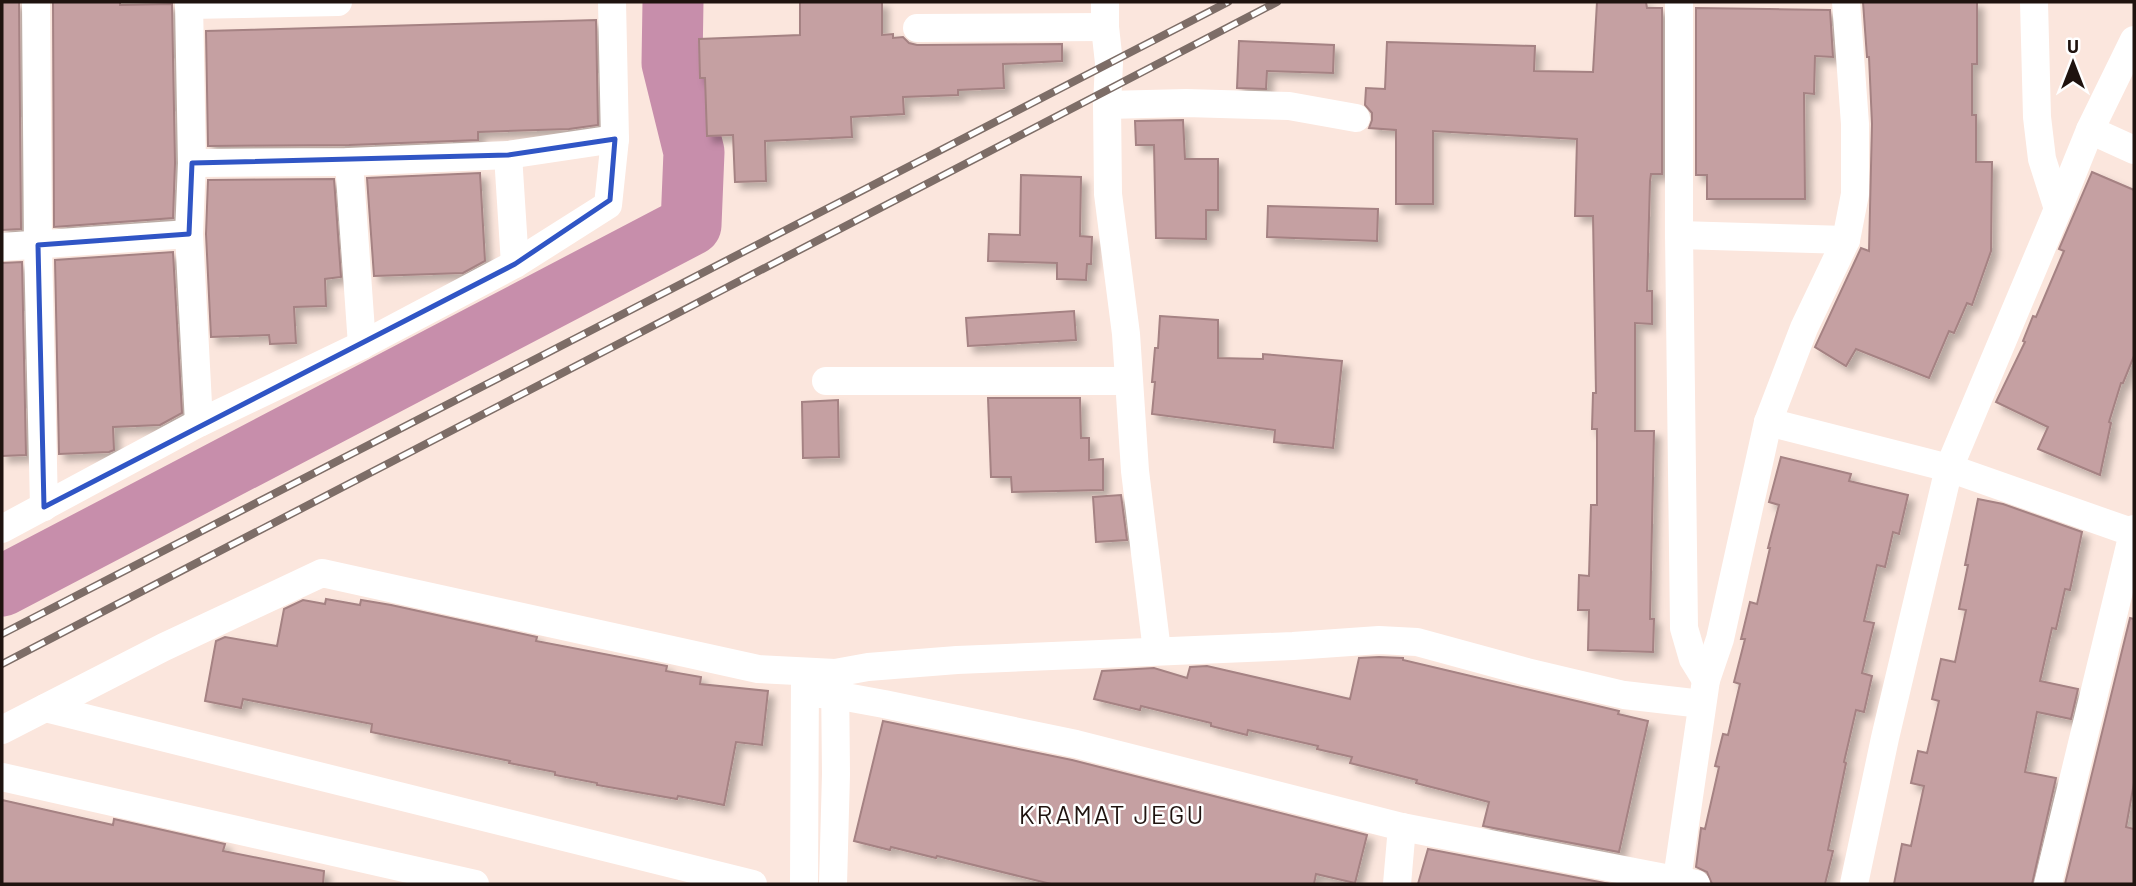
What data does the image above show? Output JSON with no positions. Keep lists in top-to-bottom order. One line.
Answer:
{"districts":["KRAMAT JEGU"],"north":"top"}
